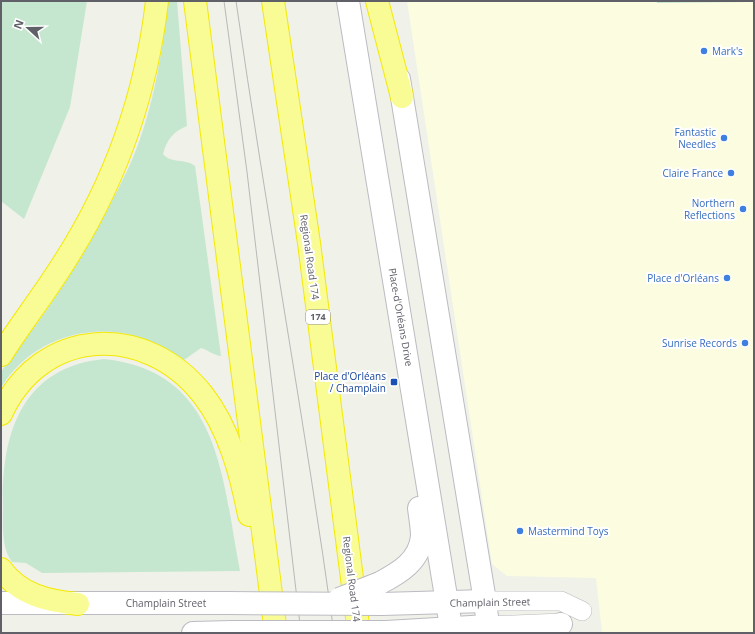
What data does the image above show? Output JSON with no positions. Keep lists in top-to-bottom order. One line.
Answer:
{"streets":{"highway":["Regional Road 174","174"],"main road":["Place-d'Orléans Drive","Champlain Street"]},"crossings":[["Place-d'Orléans Drive","Champlain Street"]],"places":{"other":["Mark's","Fantastic Needles","Claire France","Northern Reflections","Place d'Orléans","Sunrise Records","Mastermind Toys"],"transit":["Place d'Orléans / Champlain"]},"north":"left"}
